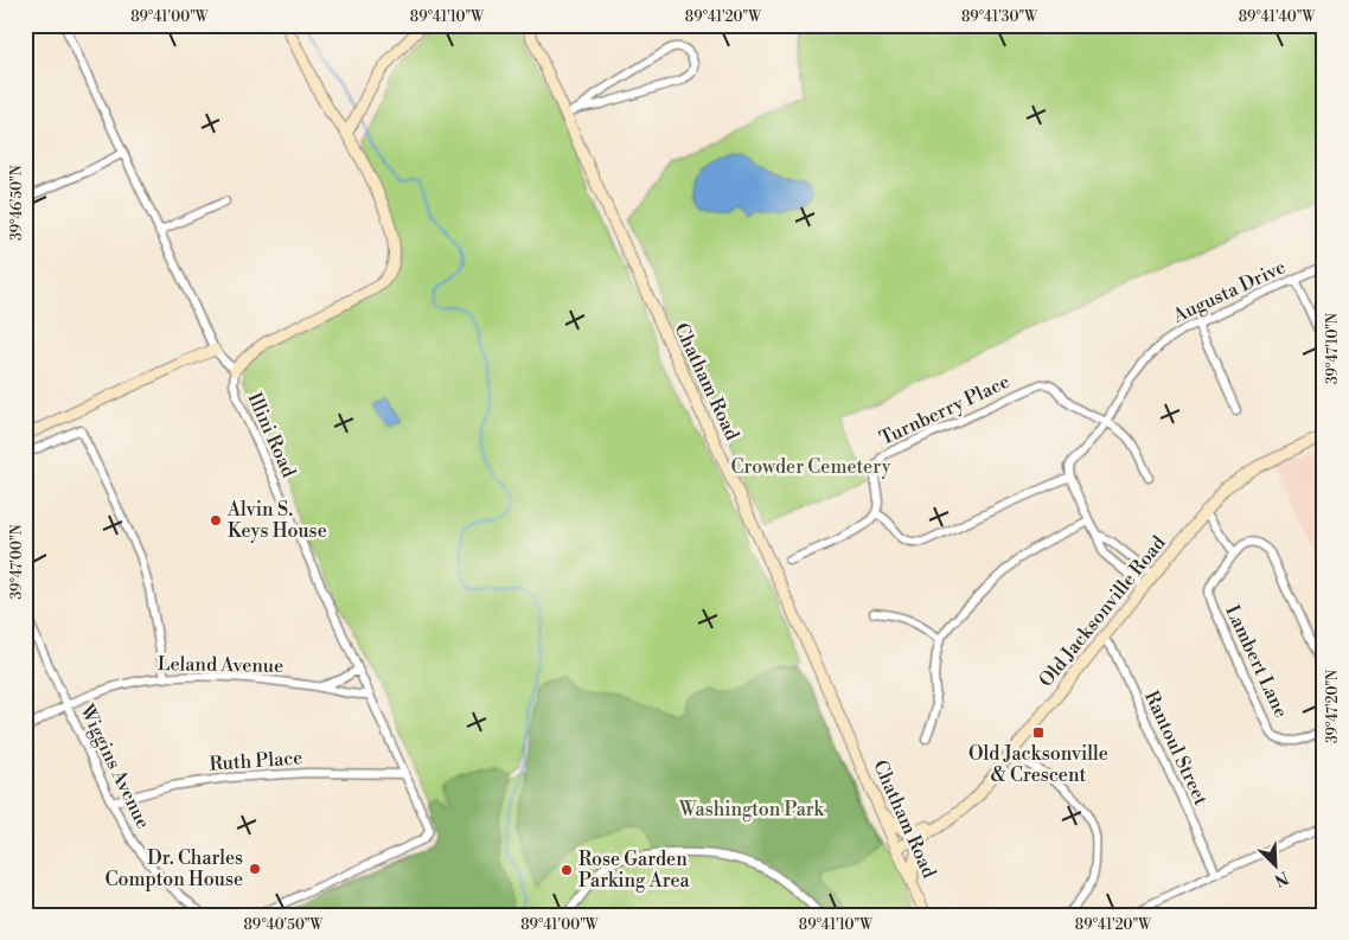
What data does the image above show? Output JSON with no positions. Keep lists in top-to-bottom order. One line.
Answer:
{"streets":{"street":["Augusta Drive","Chatham Road","Turnberry Place","Illini Road","Old Jacksonville Road","Lambert Lane","Leland Avenue","Rantoul Street","Ruth Place","Wiggins Avenue"]},"crossings":[["Augusta Drive","Turnberry Place"],["Chatham Road","Old Jacksonville Road"],["Illini Road","Leland Avenue"],["Illini Road","Ruth Place"],["Old Jacksonville Road","Rantoul Street"],["Leland Avenue","Wiggins Avenue"],["Ruth Place","Wiggins Avenue"]],"parks":["Crowder Cemetery","Washington Park"],"places":{"other":["Alvin S. Keys House","Dr. Charles Compton House","Rose Garden Parking Area"],"transit":["Old Jacksonville & Crescent"]},"north":"bottom right","coordinates":["89°41'00\"W","89°41'10\"W","89°41'20\"W","89°41'30\"W","89°41'40\"W","39°46'50\"N","39°47'10\"N","39°47'00\"N","39°47'20\"N","89°40'50\"W"]}
